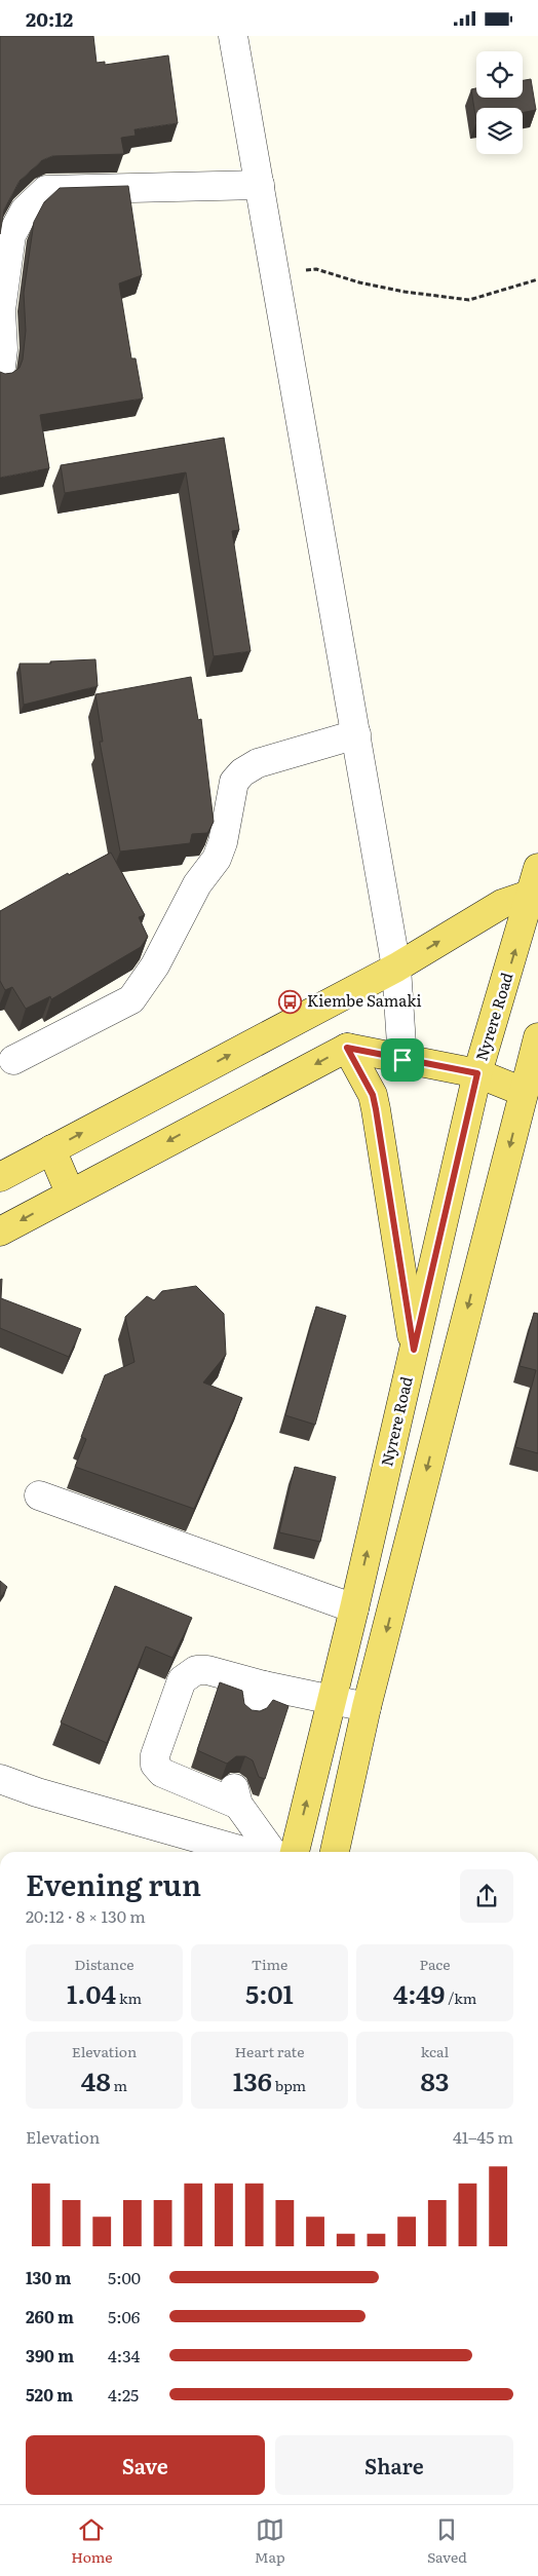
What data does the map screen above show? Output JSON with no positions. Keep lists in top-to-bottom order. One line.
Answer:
{"streets":{"main road":["Nyrere Road"]},"places":{"bus stop":["Kiembe Samaki"]},"page":{"status":"20:12","heading":["Evening run","20:12 · 8 × 130 m"],"stats":[["Distance","1.04 km"],["Time","5:01"],["Pace","4:49 /km"],["Elevation","48 m"],["Heart rate","136 bpm"],["kcal","83"]],"chart":["Elevation","41–45 m"],"list":[{"name":"130 m","note":"5:00"},{"name":"260 m","note":"5:06"},{"name":"390 m","note":"4:34"},{"name":"520 m","note":"4:25"}],"buttons":["Save","Share"],"tabs":["Home","Map","Saved"]}}
